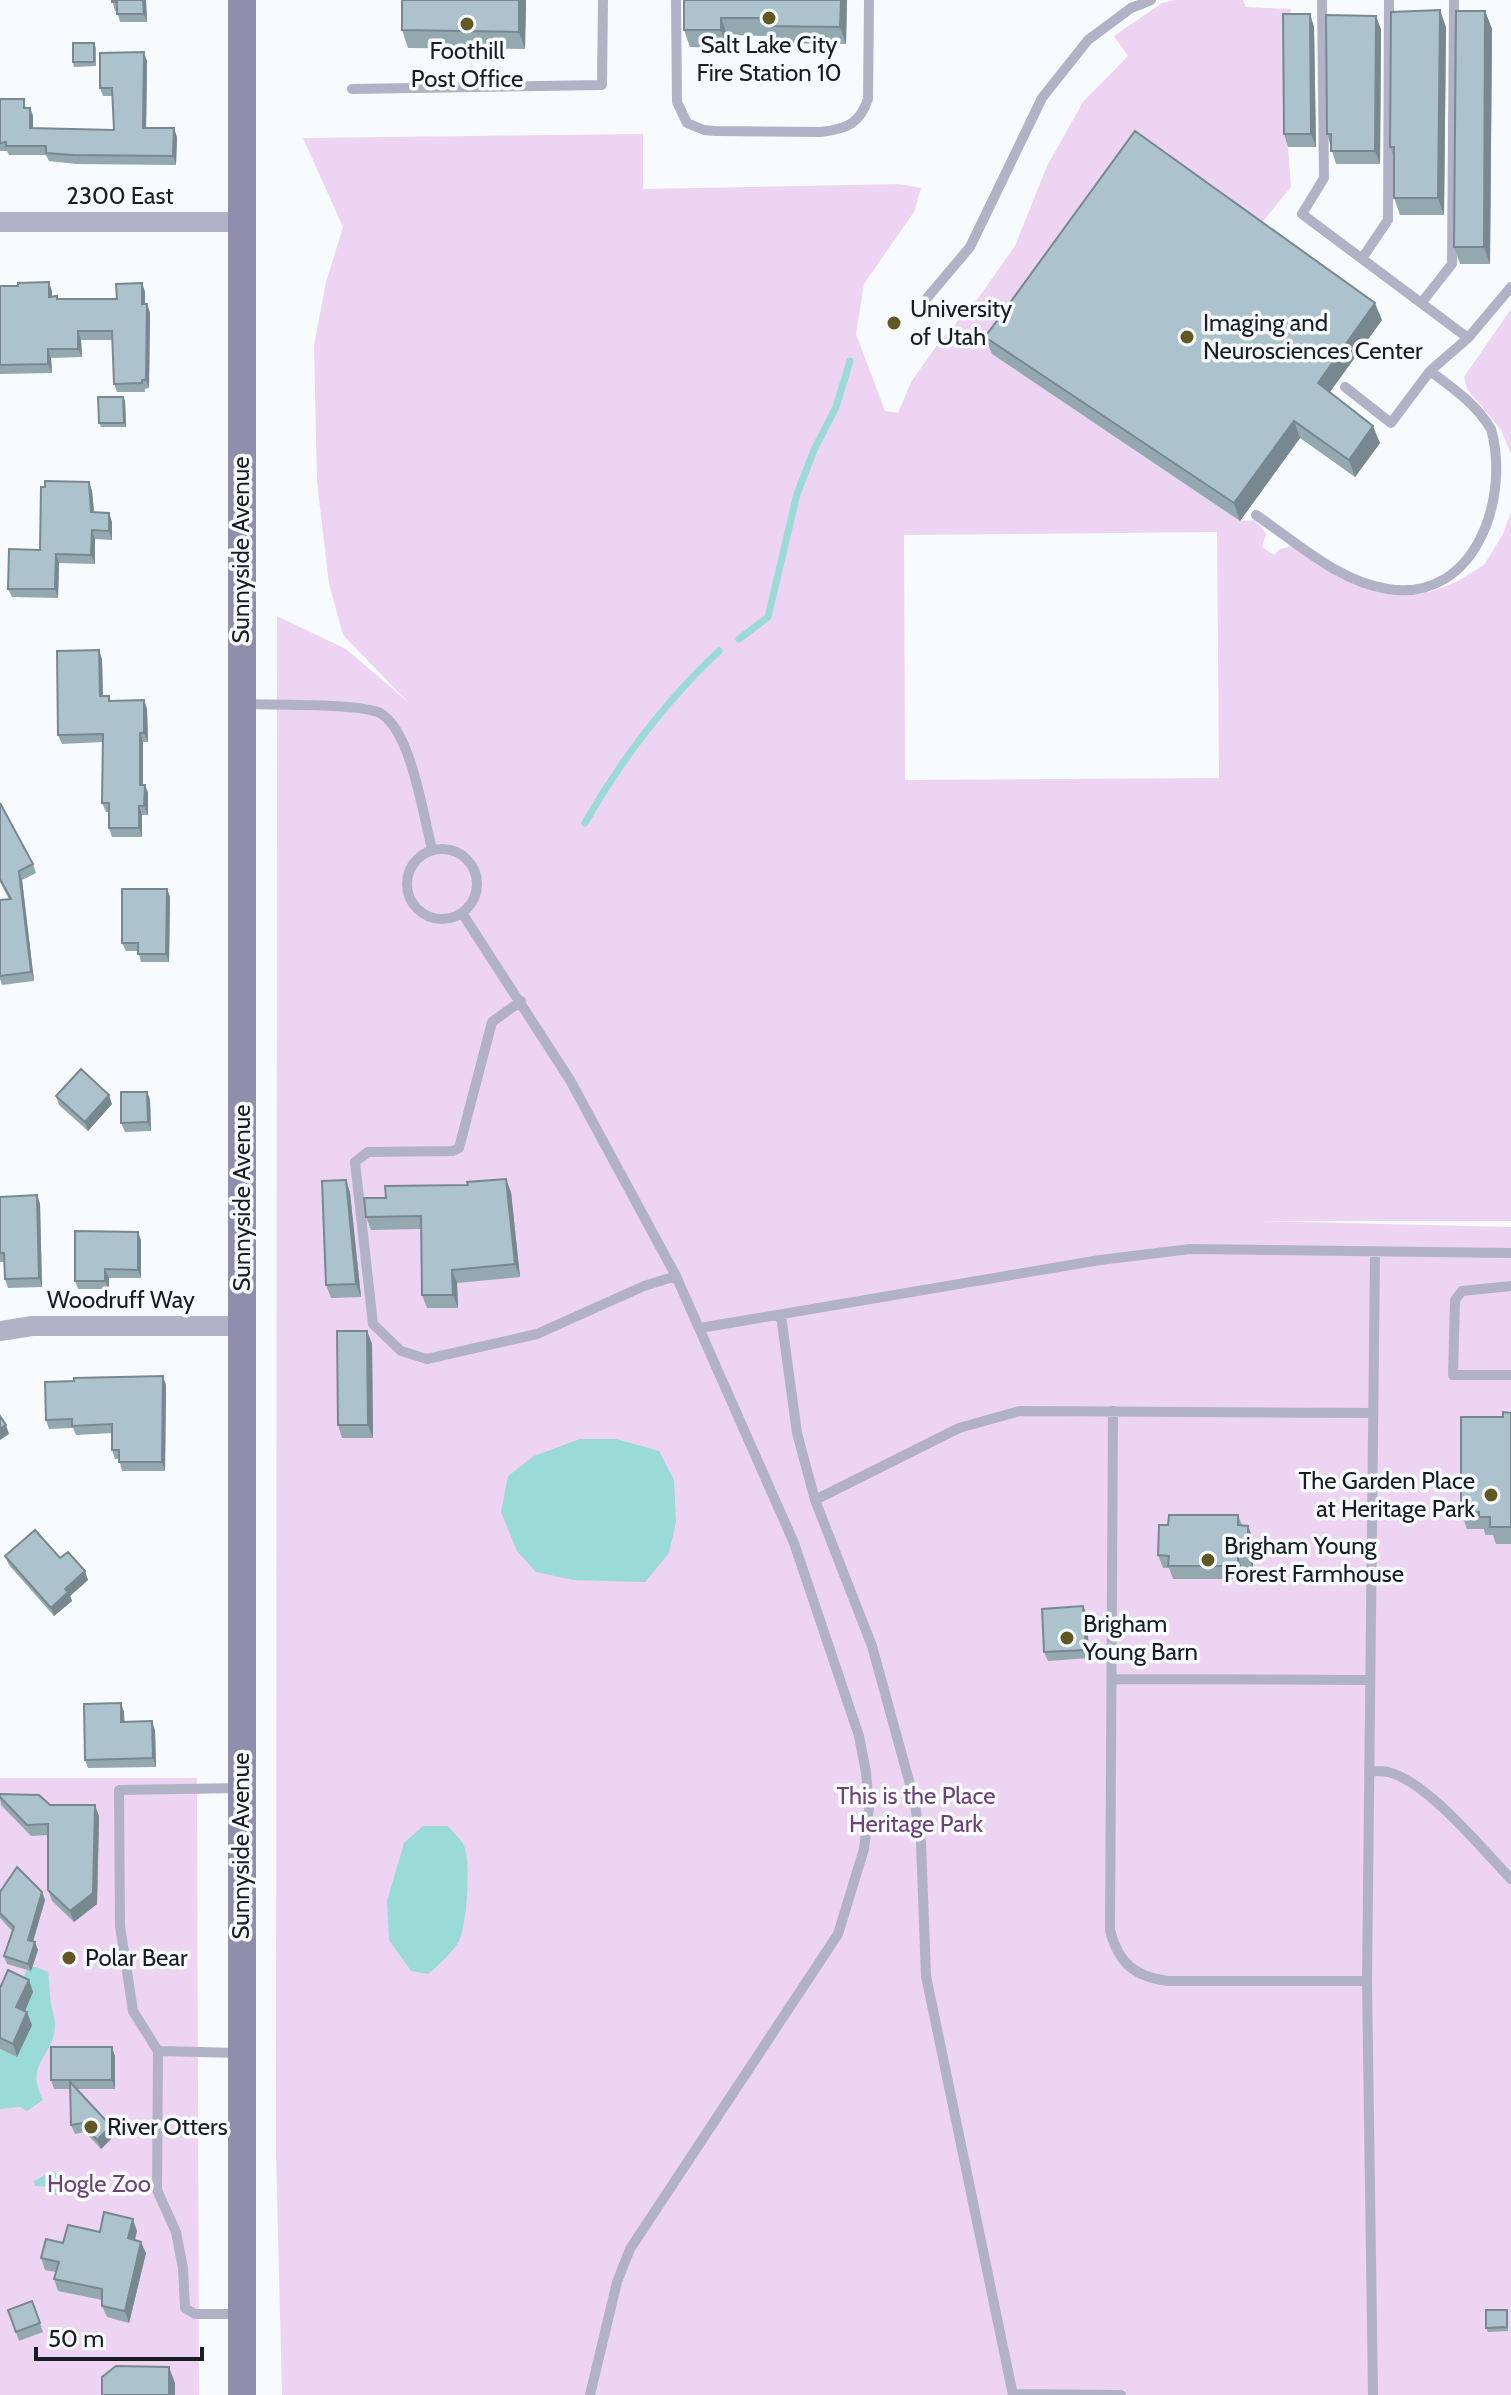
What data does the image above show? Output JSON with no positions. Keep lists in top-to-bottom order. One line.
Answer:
{"streets":{"main road":["Sunnyside Avenue"],"street":["2300 East","Woodruff Way"]},"crossings":[["2300 East","Sunnyside Avenue"],["Sunnyside Avenue","Woodruff Way"]],"parks":["This is the Place Heritage Park","Hogle Zoo"],"places":["Salt Lake City Fire Station 10","Foothill Post Office","University of Utah","Imaging and Neurosciences Center","The Garden Place at Heritage Park","Brigham Young Forest Farmhouse","Brigham Young Barn","Polar Bear","River Otters"],"scale_bar":"50 m"}
